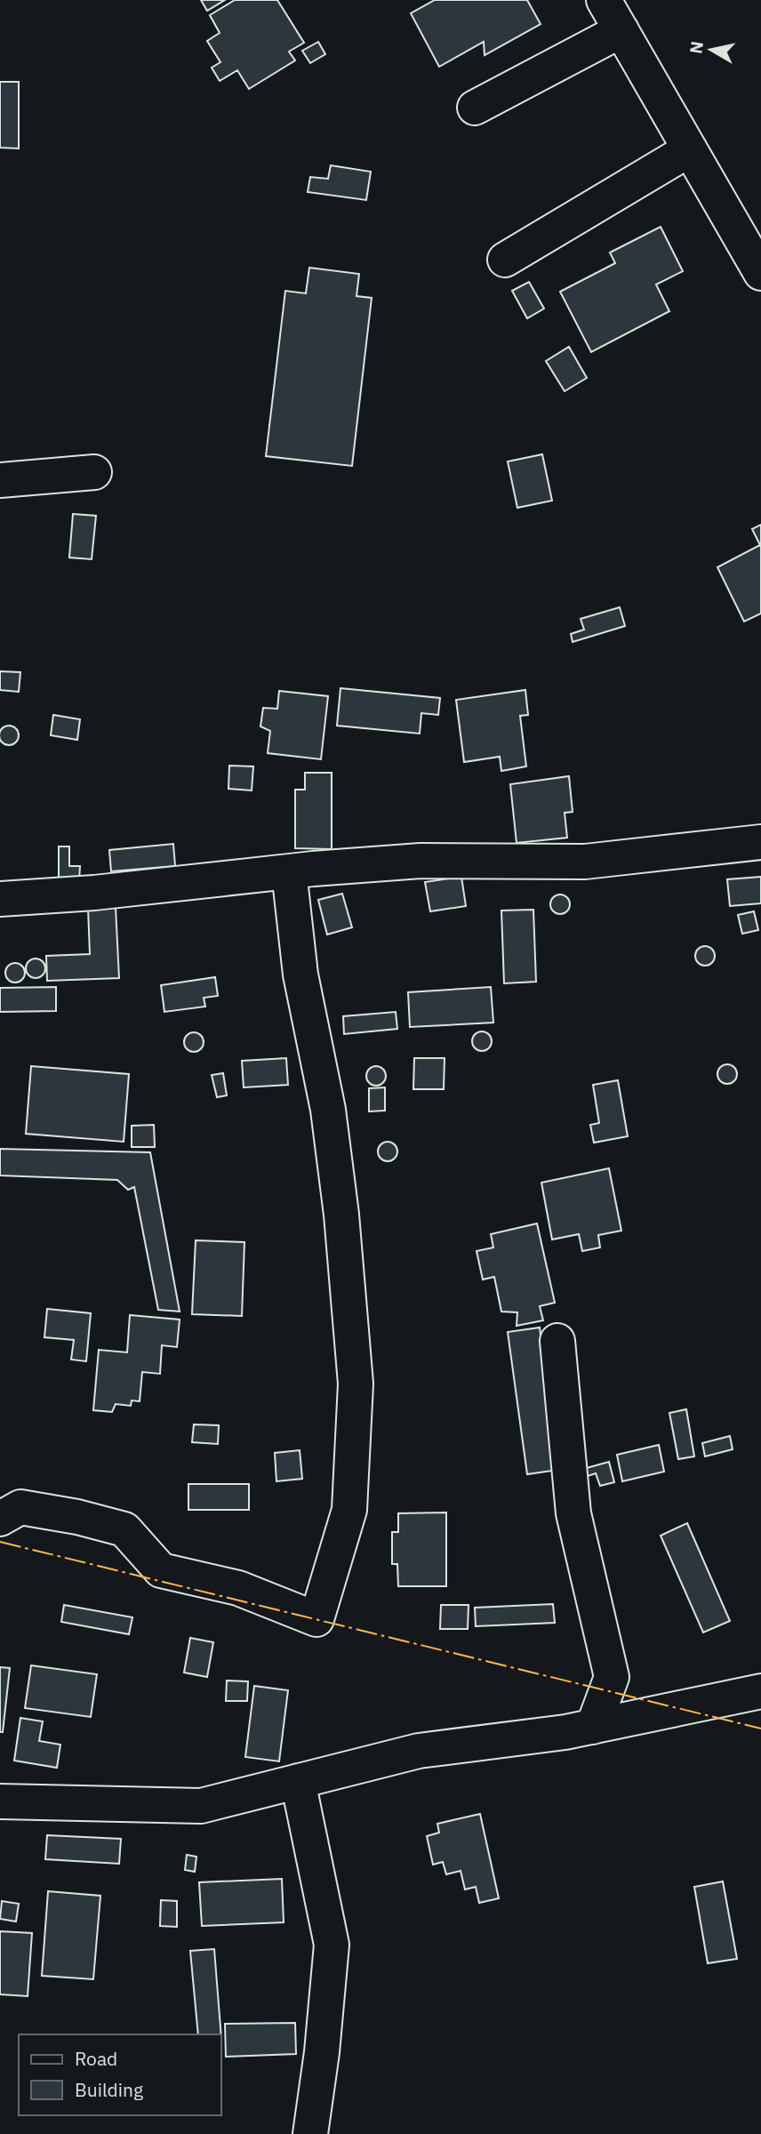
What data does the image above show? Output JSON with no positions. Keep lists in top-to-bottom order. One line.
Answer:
{"legend":["Road","Building"],"north":"left"}
